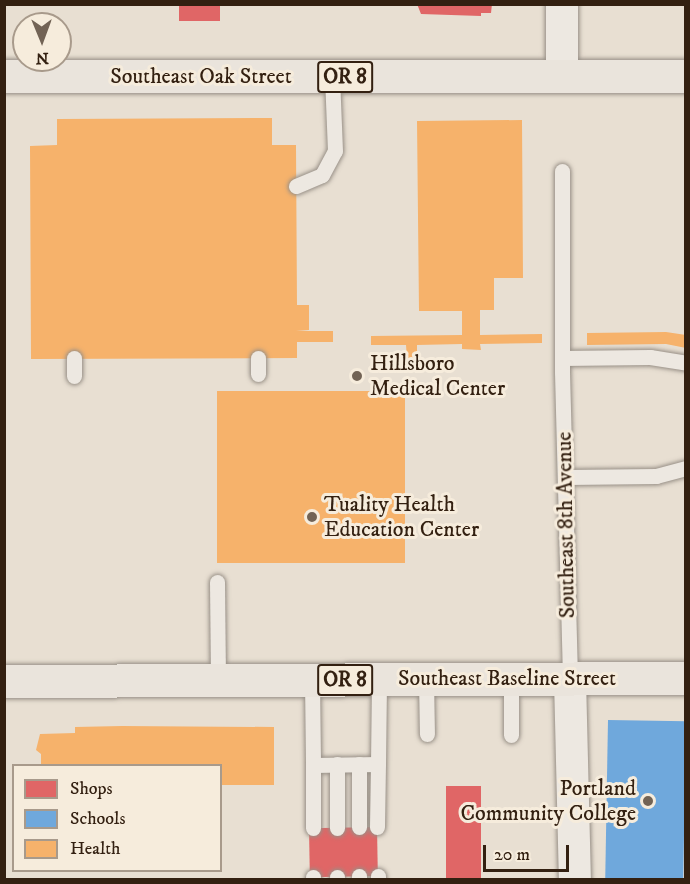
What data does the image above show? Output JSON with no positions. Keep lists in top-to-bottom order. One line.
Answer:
{"streets":{"highway":["Southeast Oak Street","OR 8","Southeast Baseline Street"],"street":["Southeast 8th Avenue"]},"crossings":[["Southeast 8th Avenue","Southeast Baseline Street"]],"places":["Hillsboro Medical Center","Tuality Health Education Center","Portland Community College"],"legend":["Shops","Schools","Health"],"scale_bar":"20 m","north":"bottom"}
